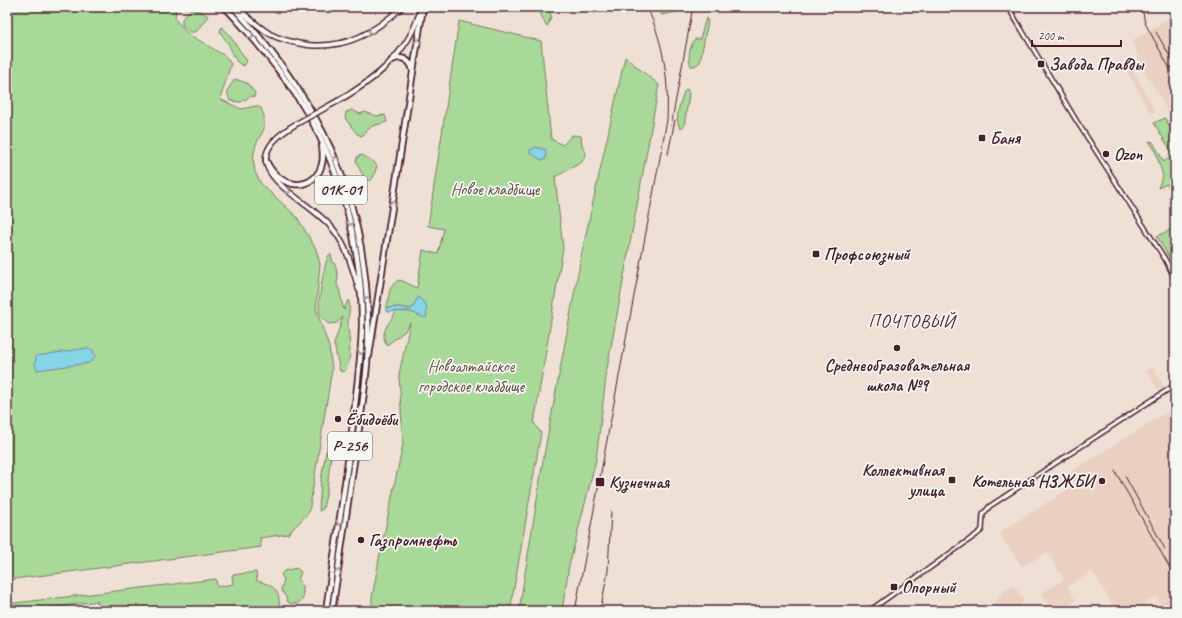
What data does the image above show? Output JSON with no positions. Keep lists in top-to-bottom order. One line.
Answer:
{"streets":{"highway":["01К-01","Р-256"]},"crossings":[["01К-01","Р-256"]],"districts":["ПОЧТОВЫЙ"],"parks":["Новое кладбище","Новоалтайское городское кладбище"],"places":{"transit":["Завода Правды","Баня","Профсоюзный","Коллективная улица","Кузнечная","Опорный"],"other":["Ozon","Среднеобразовательная школа №9","Ёбидоёби","Котельная НЗЖБИ","Газпромнефть"]},"scale_bar":"200 m"}
